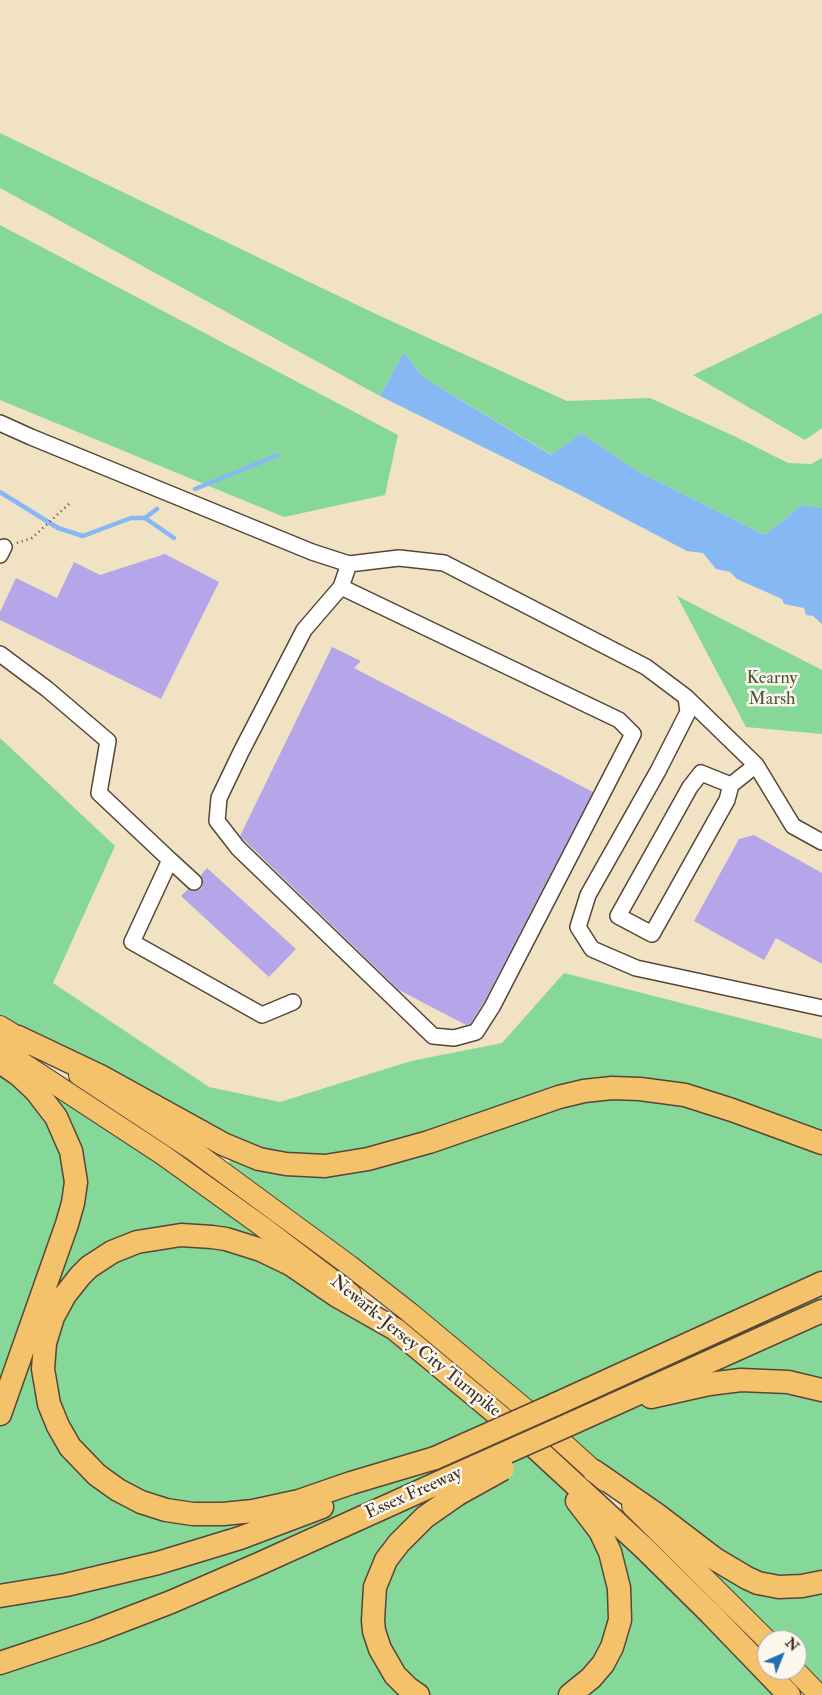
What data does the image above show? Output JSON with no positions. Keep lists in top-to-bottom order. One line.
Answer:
{"streets":{"highway":["Newark-Jersey City Turnpike","Essex Freeway"]},"parks":["Kearny Marsh"],"north":"top right"}
